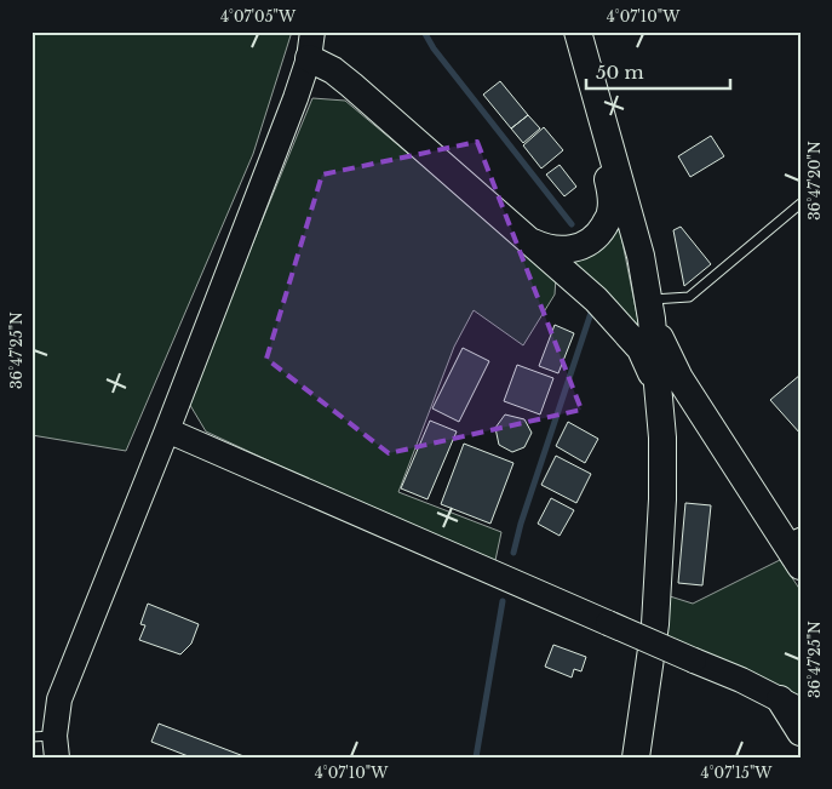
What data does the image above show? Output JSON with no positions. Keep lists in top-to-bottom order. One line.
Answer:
{"scale_bar":"50 m","coordinates":["4°07'05\"W","4°07'10\"W","36°47'20\"N","36°47'25\"N","4°07'15\"W"]}
